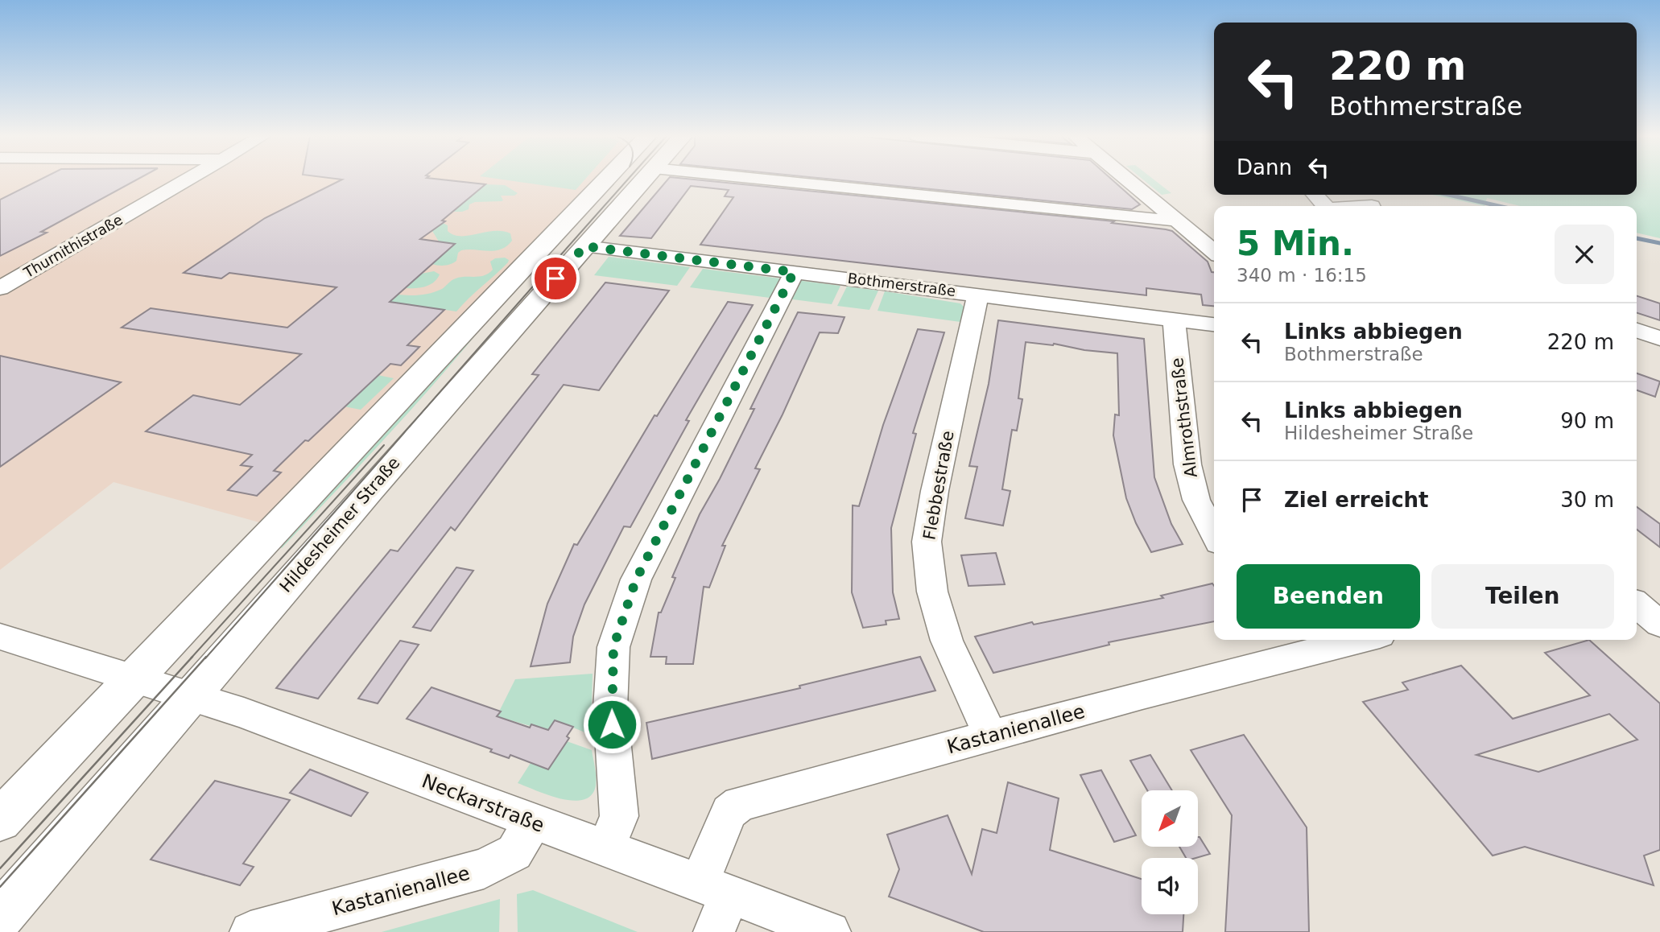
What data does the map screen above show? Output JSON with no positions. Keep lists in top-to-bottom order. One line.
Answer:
{"streets":{"main road":["Hildesheimer Straße"],"street":["Thurnithistraße","Bothmerstraße","Almrothstraße","Flebbestraße","Kastanienallee","Neckarstraße"]},"crossings":[["Bothmerstraße","Almrothstraße"],["Bothmerstraße","Flebbestraße"],["Bothmerstraße","Hildesheimer Straße"],["Flebbestraße","Kastanienallee"],["Hildesheimer Straße","Neckarstraße"],["Kastanienallee","Neckarstraße"]],"north":"bottom left","page":{"turn":["220 m","Bothmerstraße"],"then":"Dann","heading":["5 Min.","340 m · 16:15"],"list":[{"name":"Links abbiegen","note":"Bothmerstraße","value":"220 m"},{"name":"Links abbiegen","note":"Hildesheimer Straße","value":"90 m"},{"name":"Ziel erreicht","value":"30 m"}],"buttons":["Beenden","Teilen"]}}
